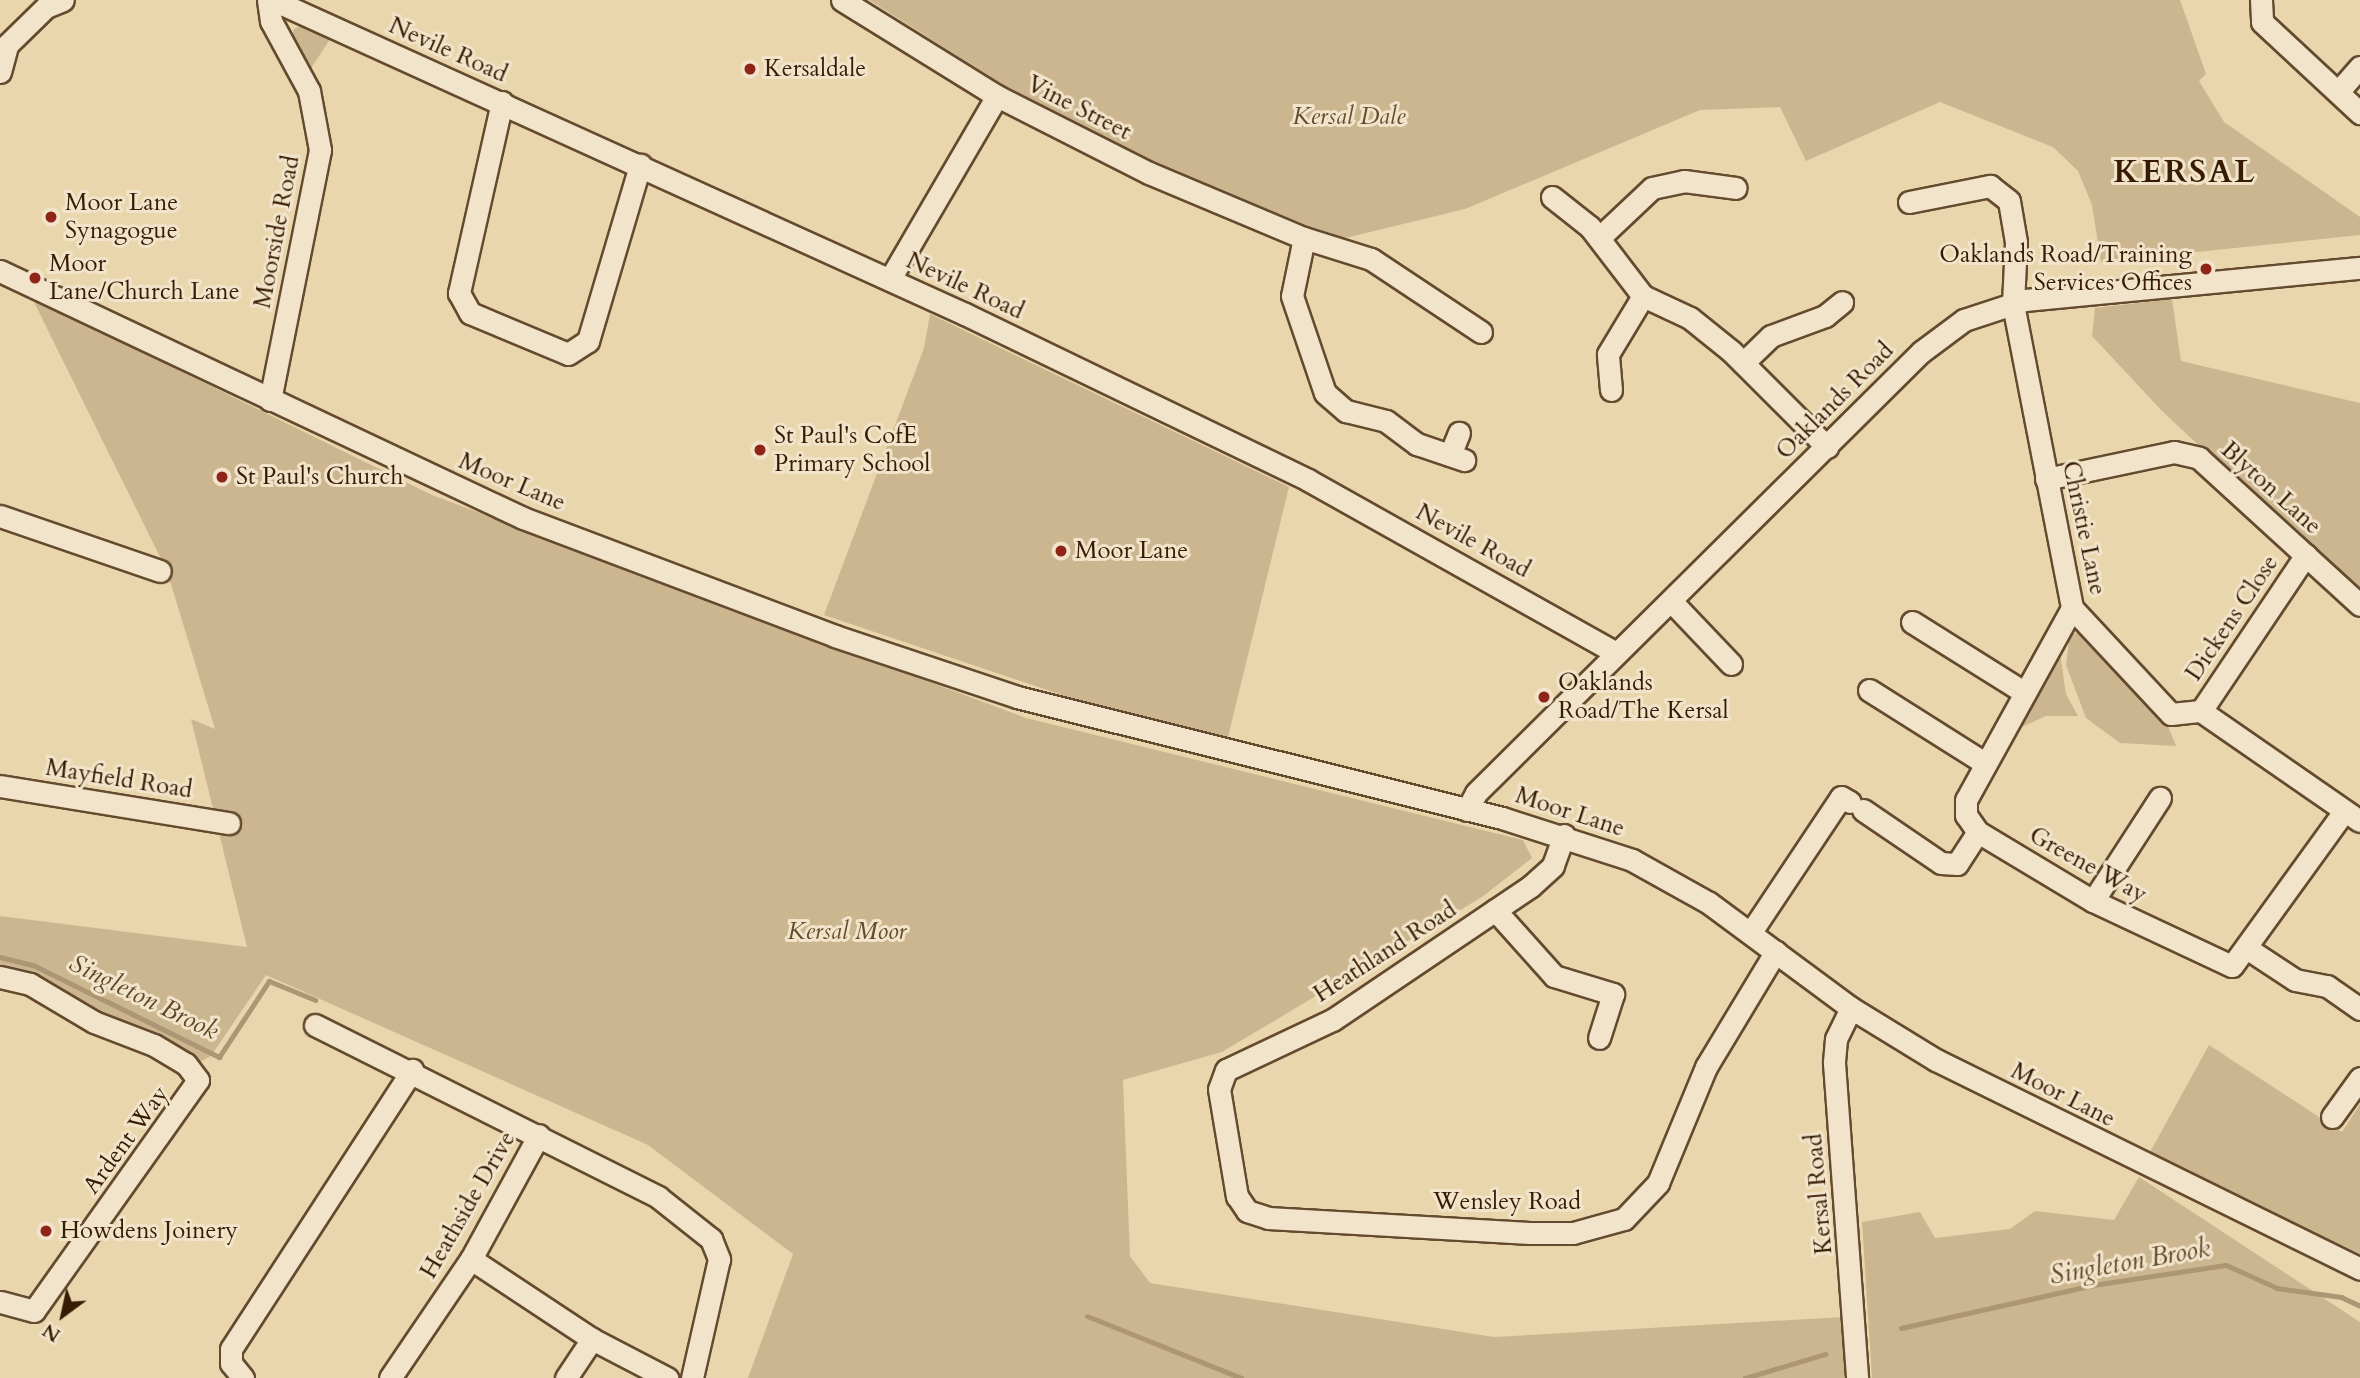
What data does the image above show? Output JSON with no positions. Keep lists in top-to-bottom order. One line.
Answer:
{"streets":{"street":["Nevile Road","Vine Street","Moorside Road","Oaklands Road","Moor Lane","Blyton Lane","Christie Lane","Dickens Close","Mayfield Road","Greene Way","Heathland Road","Ardent Way","Kersal Road","Wensley Road","Heathside Drive"]},"crossings":[["Nevile Road","Moorside Road"],["Nevile Road","Oaklands Road"],["Moorside Road","Moor Lane"],["Oaklands Road","Moor Lane"],["Oaklands Road","Christie Lane"],["Moor Lane","Heathland Road"],["Moor Lane","Kersal Road"],["Moor Lane","Wensley Road"],["Blyton Lane","Christie Lane"],["Blyton Lane","Dickens Close"],["Christie Lane","Dickens Close"],["Heathland Road","Wensley Road"]],"districts":["KERSAL"],"water":["Singleton Brook"],"parks":["Kersal Dale","Kersal Moor"],"places":["Kersaldale","Moor Lane Synagogue","Oaklands Road/Training Services Offices","Moor Lane/Church Lane","St Paul's CofE Primary School","St Paul's Church","Moor Lane","Oaklands Road/The Kersal","Howdens Joinery"],"north":"bottom left"}
